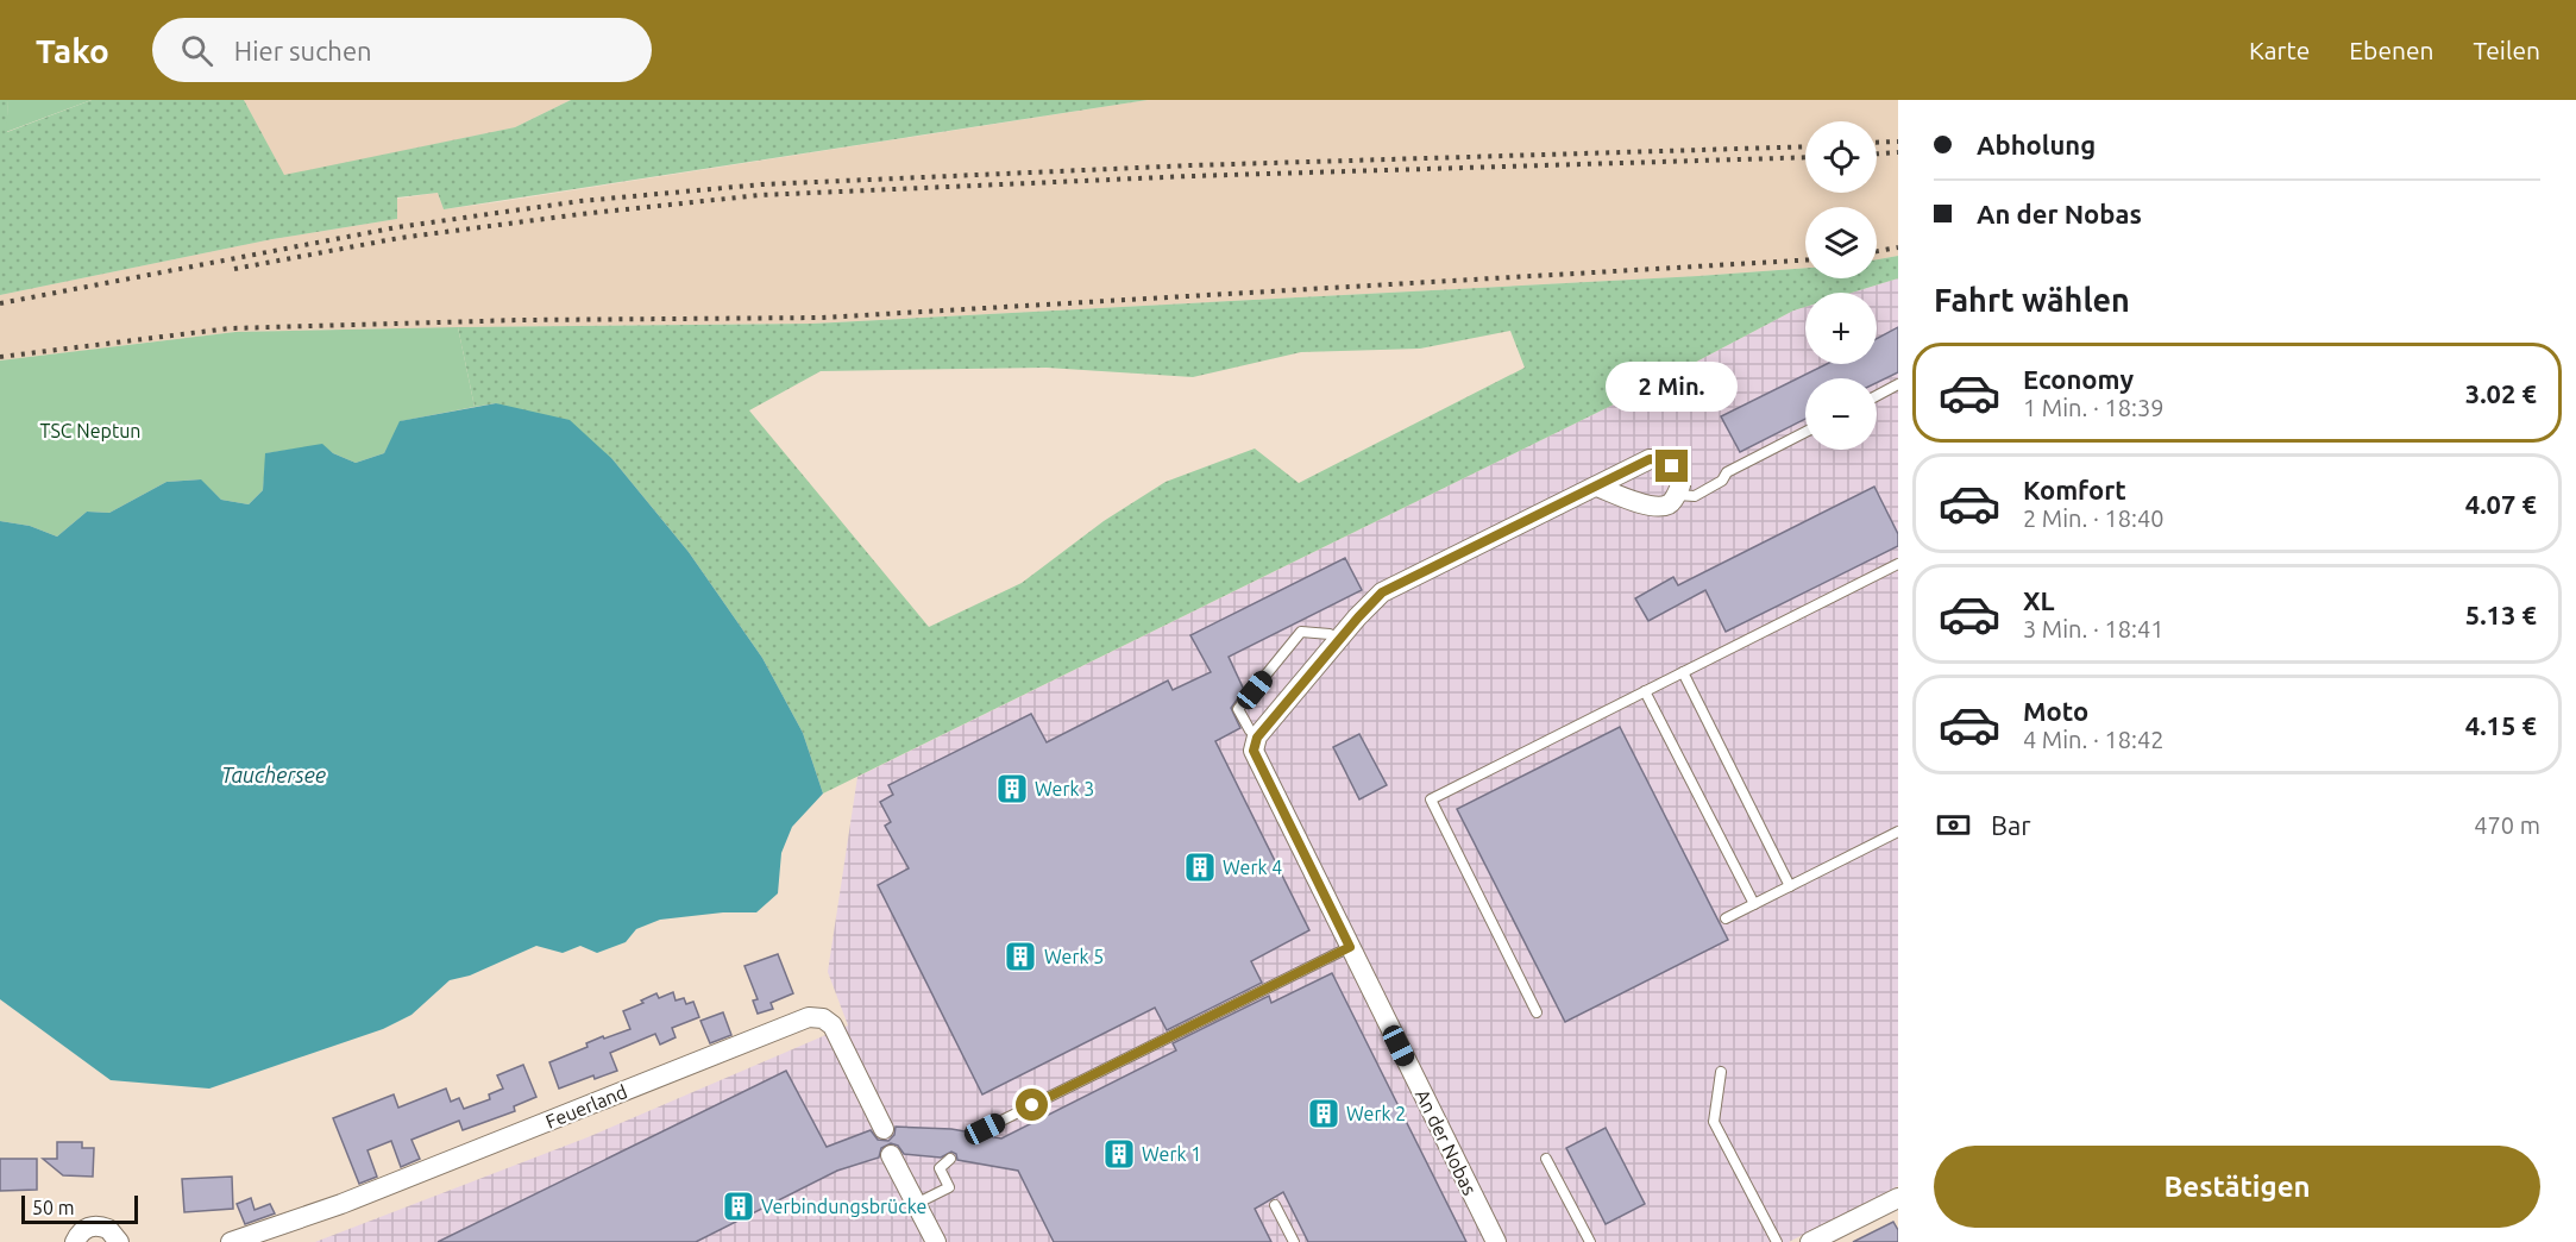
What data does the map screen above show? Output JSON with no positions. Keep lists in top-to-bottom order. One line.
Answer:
{"streets":{"street":["Feuerland","An der Nobas"]},"water":["Tauchersee"],"parks":["TSC Neptun"],"places":{"building":["Werk 3","Werk 4","Werk 5","Werk 2","Werk 1","Verbindungsbrücke"]},"scale_bar":"50 m","page":{"header":"Tako","search":"Hier suchen","nav":["Karte","Ebenen","Teilen"],"banner":["Abholung","An der Nobas"],"map_buttons":["+","−"],"heading":"Fahrt wählen","list":[{"name":"Economy","note":"1 Min. · 18:39","value":"3.02 €"},{"name":"Komfort","note":"2 Min. · 18:40","value":"4.07 €"},{"name":"XL","note":"3 Min. · 18:41","value":"5.13 €"},{"name":"Moto","note":"4 Min. · 18:42","value":"4.15 €"}],"bubble":"2 Min.","pay":["Bar","470 m"],"buttons":"Bestätigen","scale":"50 m"}}
